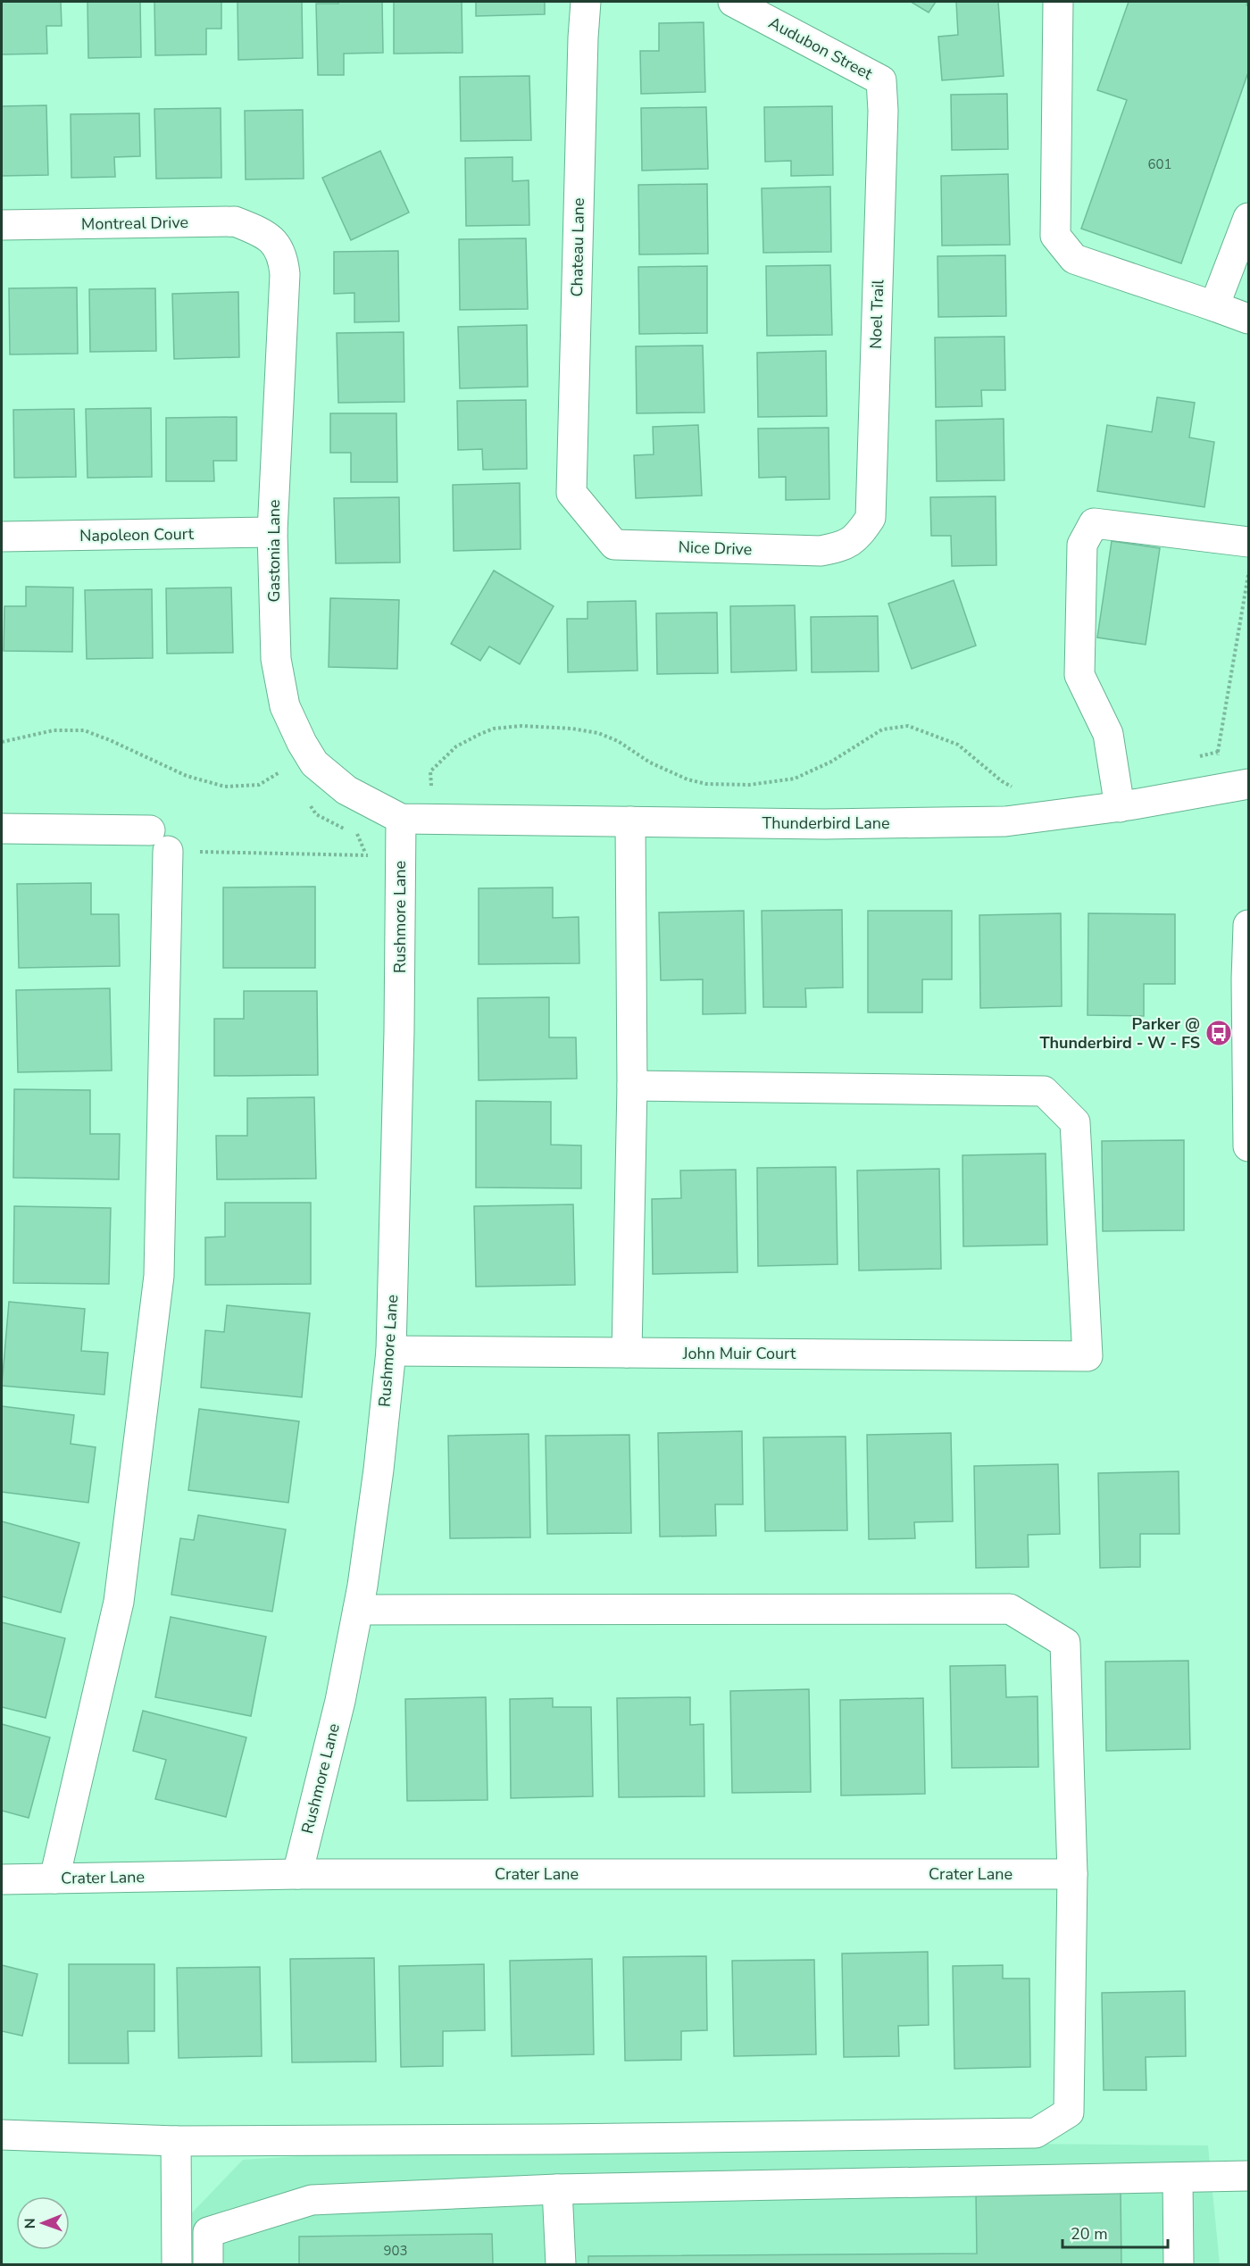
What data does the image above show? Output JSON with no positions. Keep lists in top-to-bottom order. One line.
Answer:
{"streets":{"street":["Audubon Street","Montreal Drive","Chateau Lane","Noel Trail","Napoleon Court","Nice Drive","Gastonia Lane","Thunderbird Lane","Rushmore Lane","John Muir Court","Crater Lane"]},"crossings":[["Audubon Street","Noel Trail"],["Montreal Drive","Gastonia Lane"],["Chateau Lane","Nice Drive"],["Noel Trail","Nice Drive"],["Napoleon Court","Gastonia Lane"],["Gastonia Lane","Thunderbird Lane"],["Gastonia Lane","Rushmore Lane"],["Thunderbird Lane","Rushmore Lane"],["Rushmore Lane","John Muir Court"],["Rushmore Lane","Crater Lane"]],"places":{"bus stop":["Parker @ Thunderbird - W - FS"]},"house_numbers":["601","903"],"scale_bar":"20 m","north":"left"}
